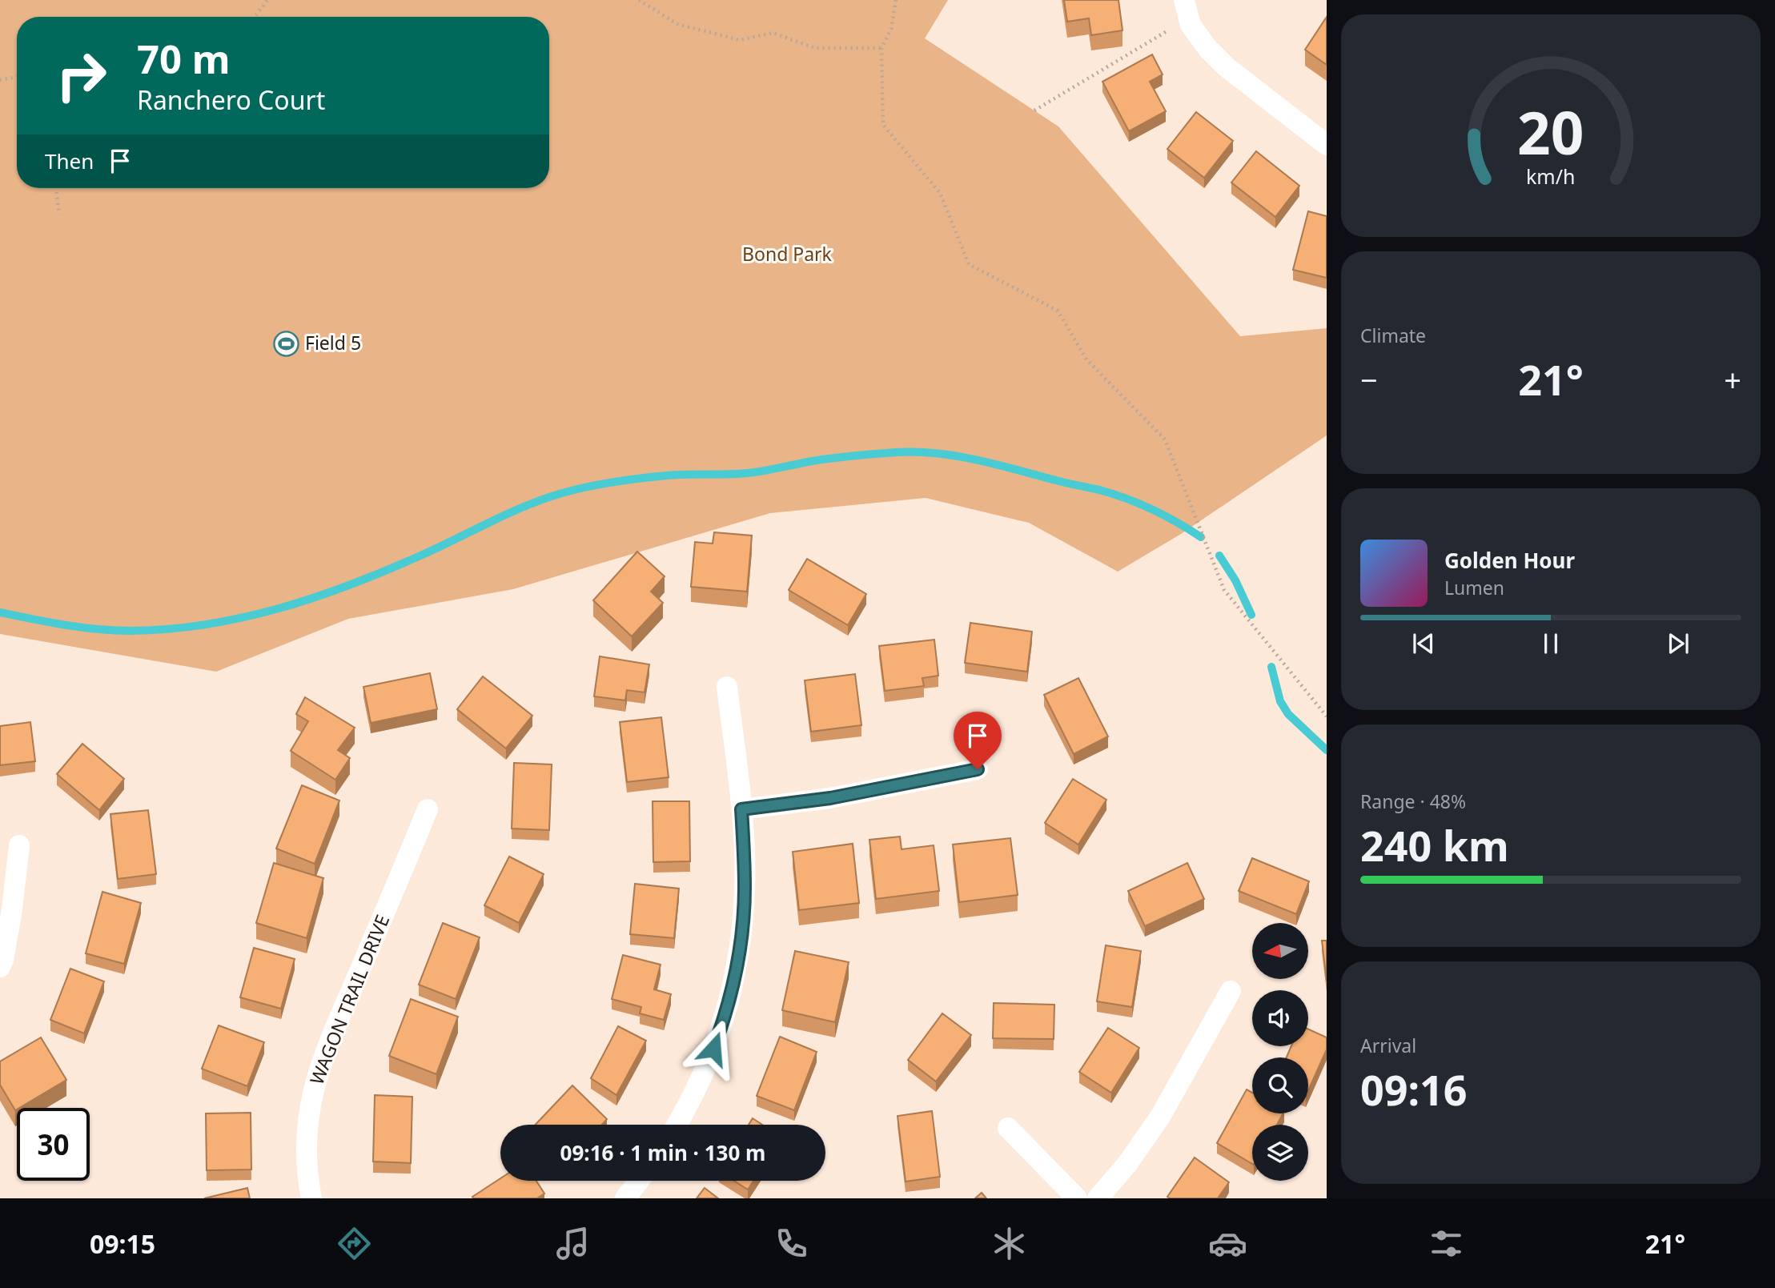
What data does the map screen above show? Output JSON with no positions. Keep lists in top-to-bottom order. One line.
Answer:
{"streets":{"street":["WAGON TRAIL DRIVE"]},"parks":["Bond Park"],"places":{"sports":["Field 5"]},"north":"left","page":{"turn":["70 m","Ranchero Court"],"then":"Then","tile":["Climate",["Range · 48%","240 km"],["Arrival","09:16"]],"heat":["−","21°","+"],"song":["Golden Hour","Lumen"],"limit":"30","trip":"09:16 · 1 min · 130 m","tabs":["09:15","21°"],"gauge":["20","km/h"]}}
